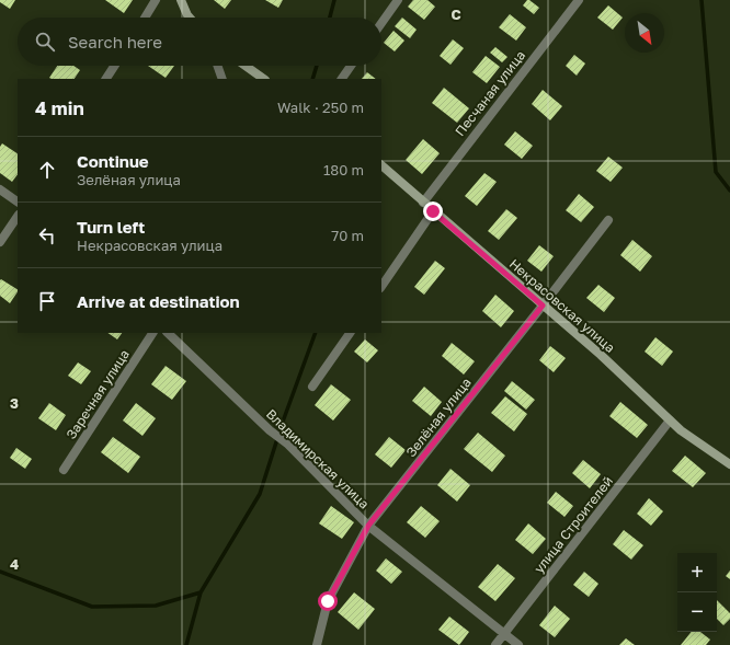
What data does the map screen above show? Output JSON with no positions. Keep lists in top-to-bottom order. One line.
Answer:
{"streets":{"street":["Песчаная улица","Некрасовская улица","Заречная улица","Зелёная улица","Владимирская улица","улица Строителей"]},"crossings":[["Песчаная улица","Некрасовская улица"],["Некрасовская улица","Зелёная улица"],["Некрасовская улица","улица Строителей"],["Зелёная улица","Владимирская улица"],["Владимирская улица","улица Строителей"]],"north":"bottom right","page":{"search":"Search here","heading":["4 min","Walk · 250 m"],"list":[["Continue","Зелёная улица","180 m"],["Turn left","Некрасовская улица","70 m"],"Arrive at destination"],"map_buttons":["+","−"]},"grid":{"columns":["C"],"rows":["3","4"]}}
